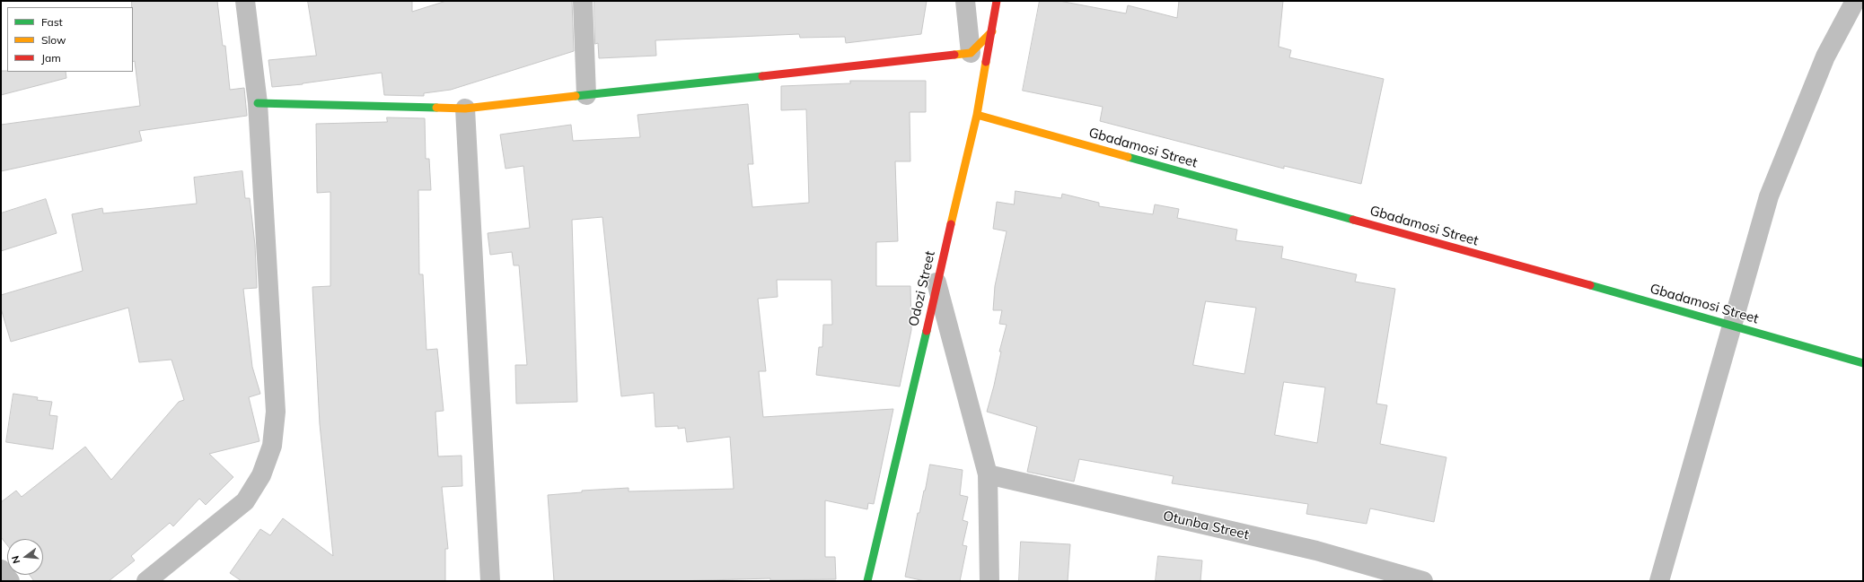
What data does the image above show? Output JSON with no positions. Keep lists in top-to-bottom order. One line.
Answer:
{"streets":{"street":["Gbadamosi Street","Odozi Street","Otunba Street"]},"crossings":[["Gbadamosi Street","Odozi Street"]],"legend":["Fast","Slow","Jam"],"north":"left"}
